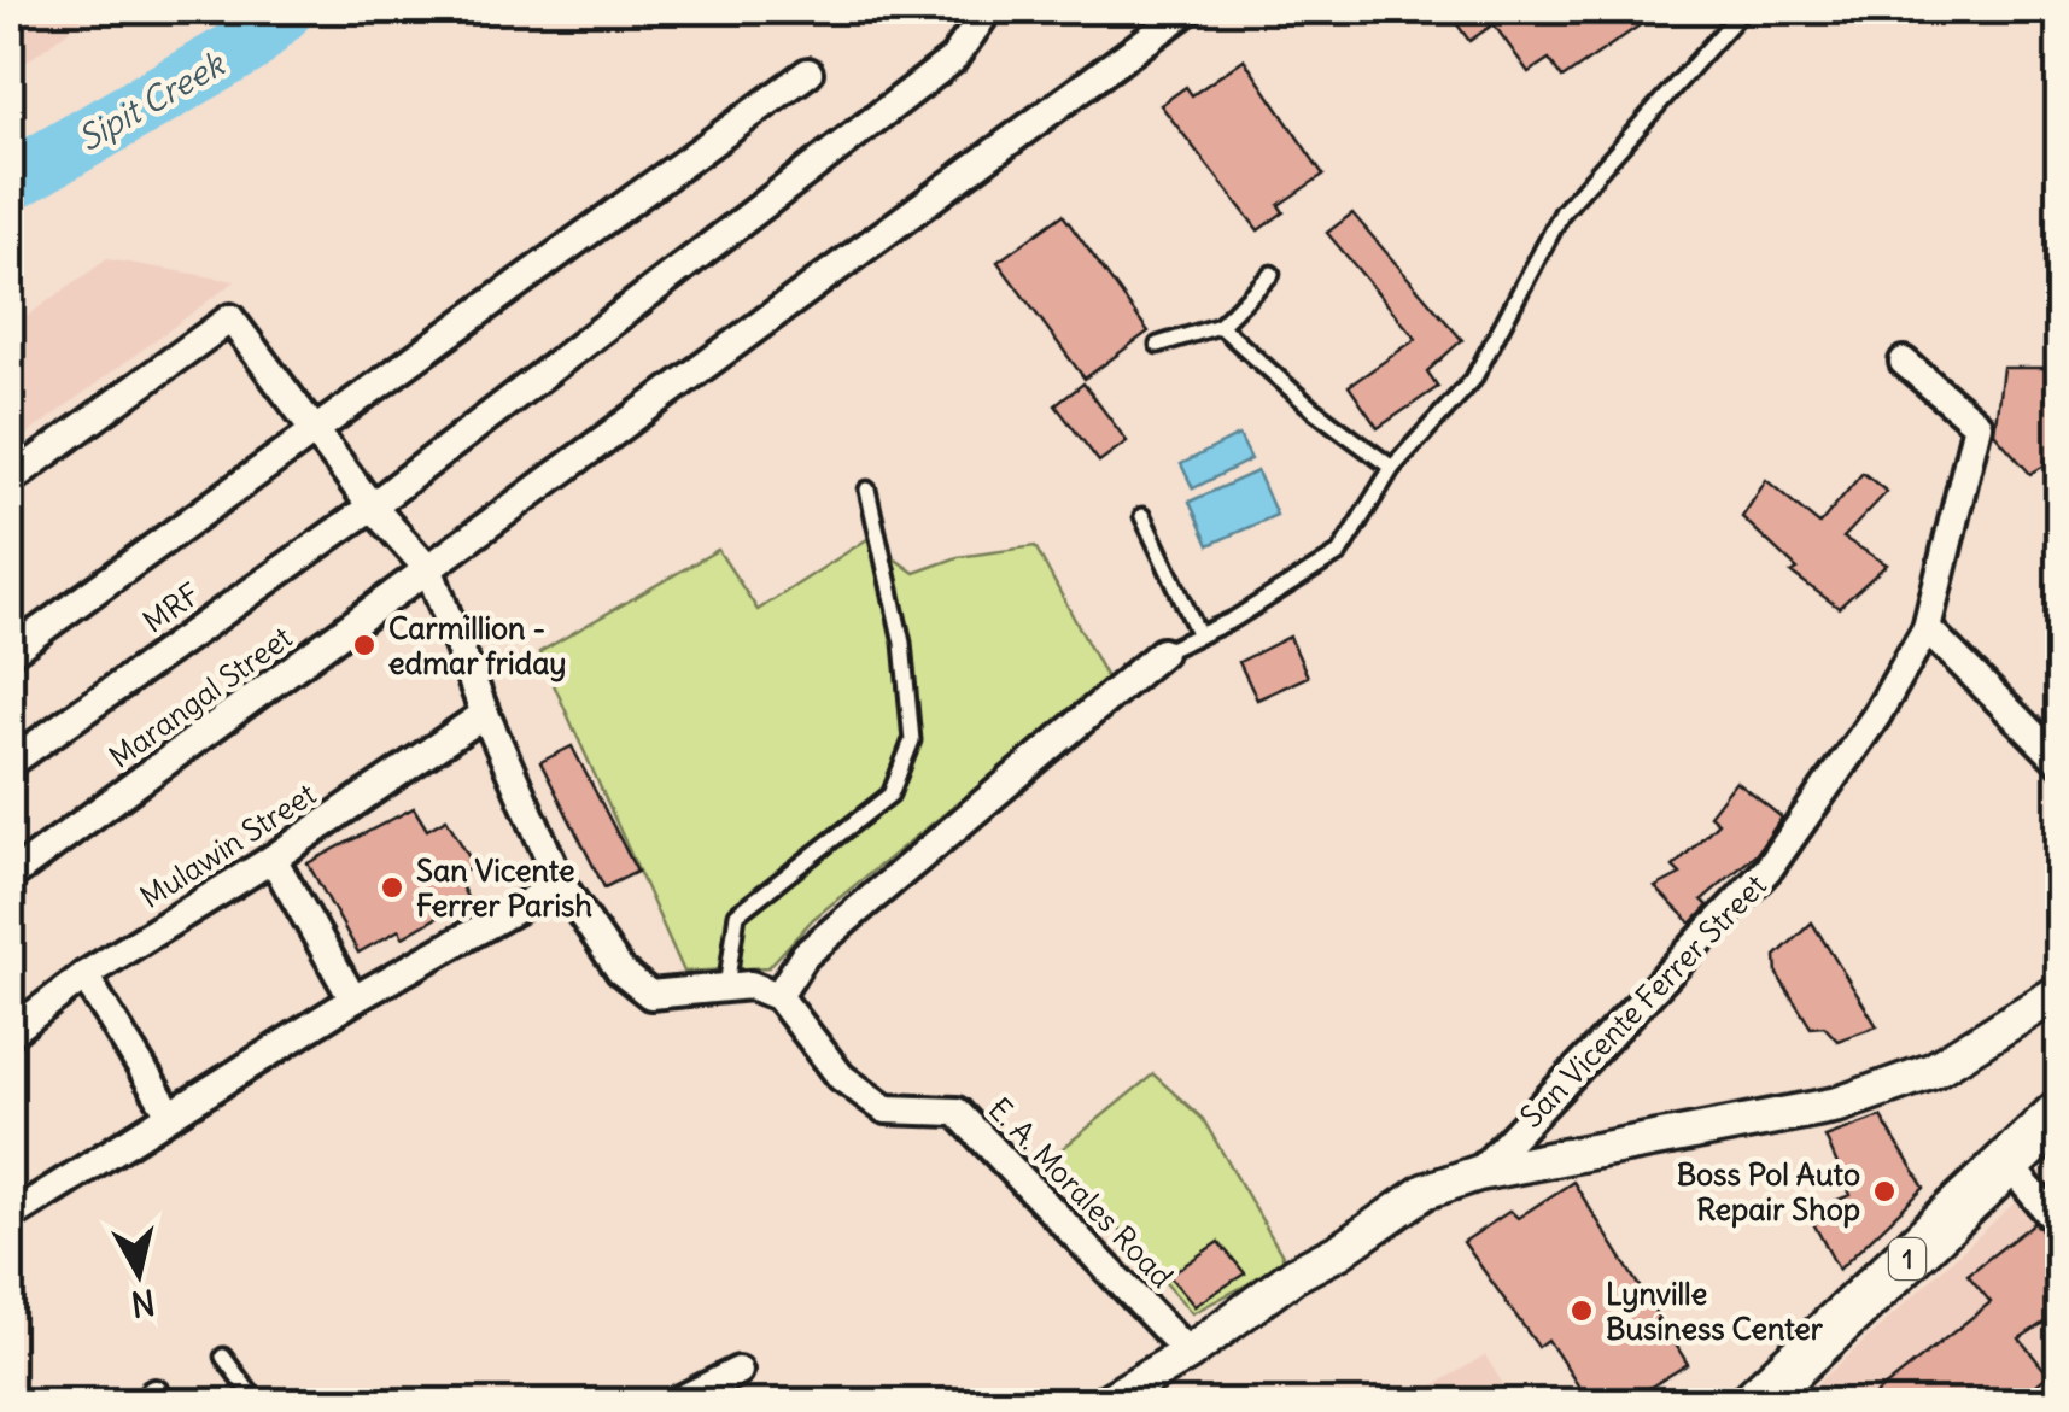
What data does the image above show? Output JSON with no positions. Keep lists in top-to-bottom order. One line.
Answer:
{"streets":{"highway":["1"],"street":["MRF","Marangal Street","Mulawin Street","San Vicente Ferrer Street","E. A. Morales Road"]},"crossings":[["San Vicente Ferrer Street","E. A. Morales Road"]],"water":["Sipit Creek"],"places":["Carmillion - edmar friday","San Vicente Ferrer Parish","Boss Pol Auto Repair Shop","Lynville Business Center"],"north":"bottom"}
